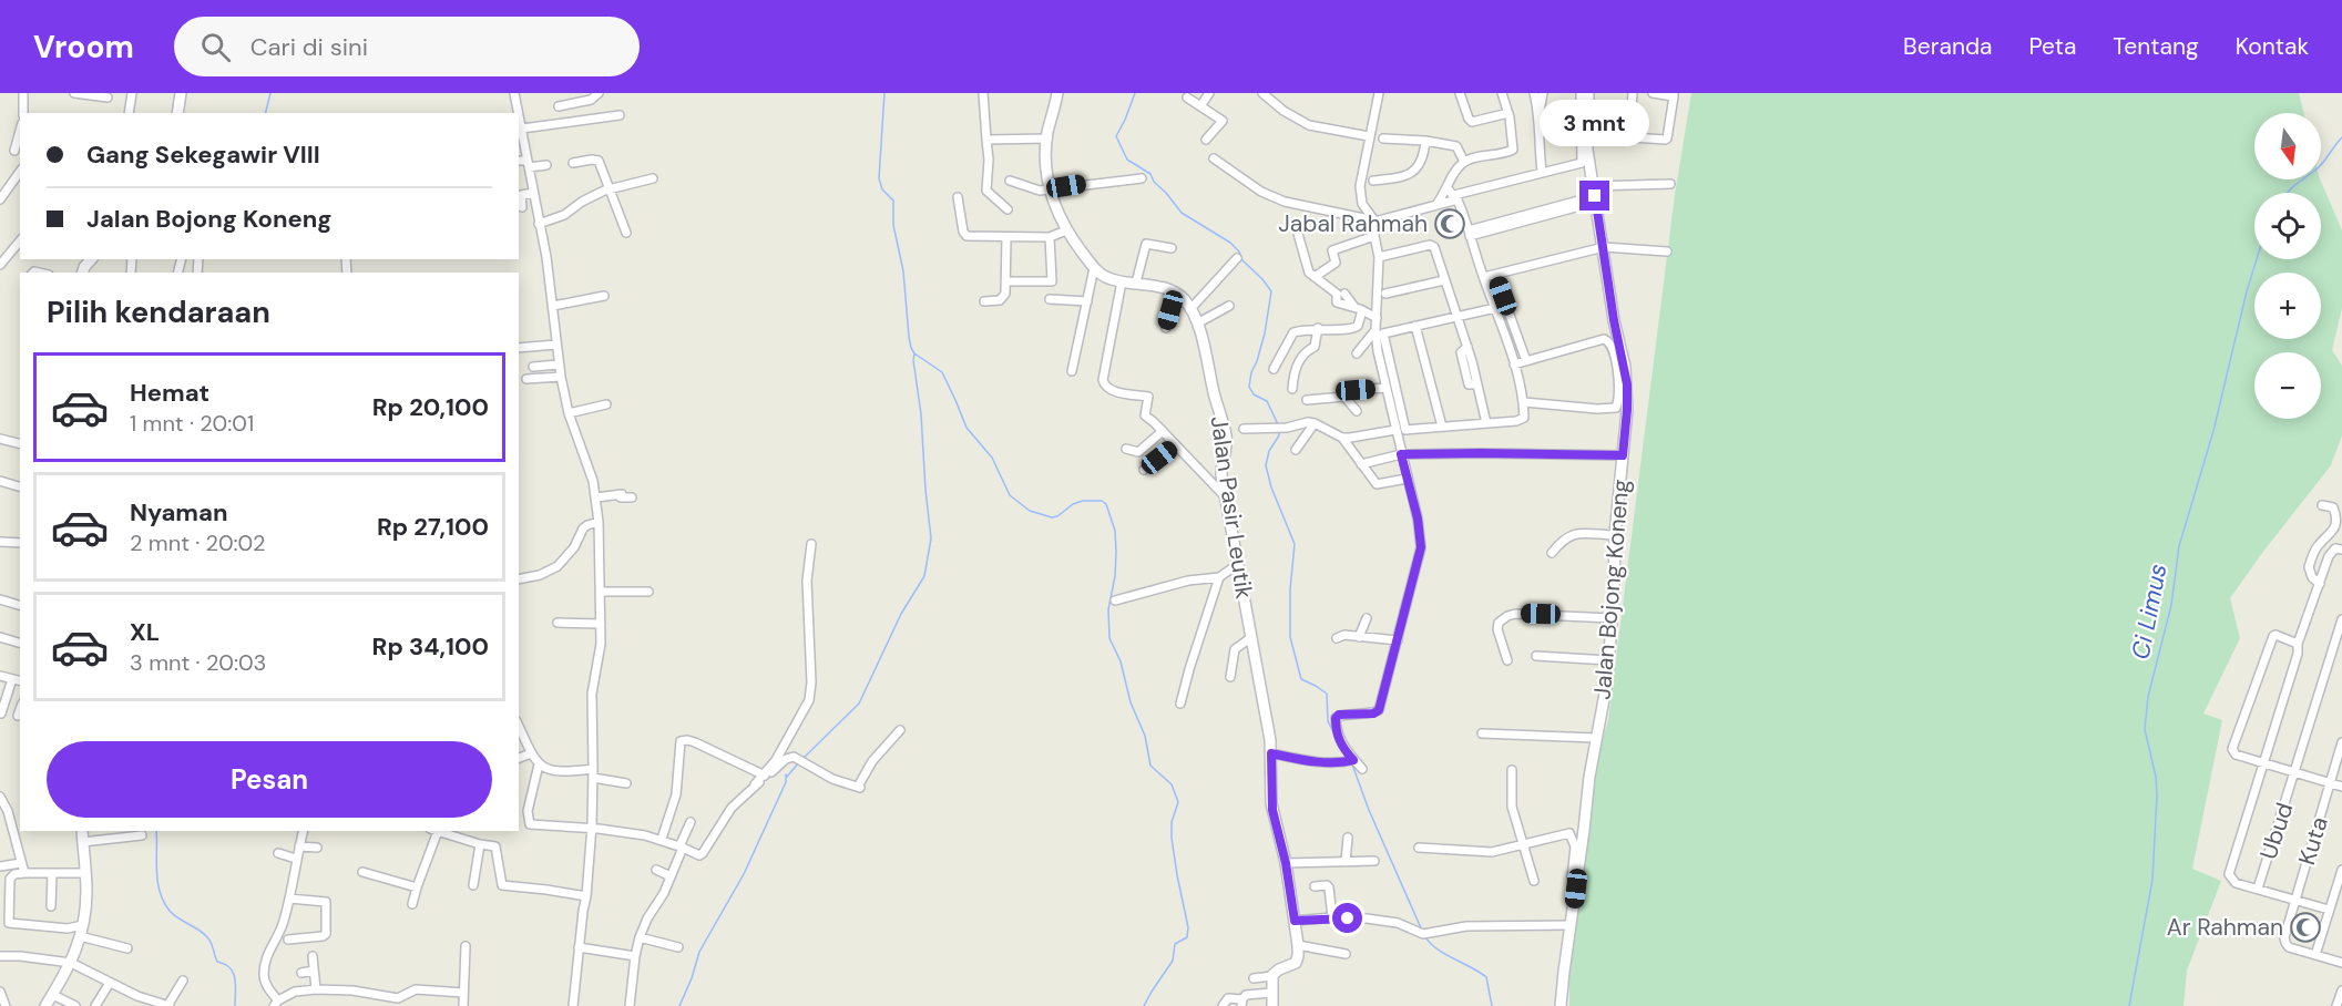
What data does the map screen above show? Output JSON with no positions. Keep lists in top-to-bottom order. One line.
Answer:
{"streets":{"street":["Jalan Pasir Leutik","Jalan Bojong Koneng","Ubud","Kuta"]},"water":["Ci Limus"],"places":{"mosque":["Jabal Rahmah","Ar Rahman"]},"north":"bottom","page":{"header":"Vroom","search":"Cari di sini","nav":["Beranda","Peta","Tentang","Kontak"],"bubble":"3 mnt","map_buttons":["+","−"],"banner":["Gang Sekegawir VIII","Jalan Bojong Koneng"],"heading":"Pilih kendaraan","list":[{"name":"Hemat","note":"1 mnt · 20:01","value":"Rp 20,100"},{"name":"Nyaman","note":"2 mnt · 20:02","value":"Rp 27,100"},{"name":"XL","note":"3 mnt · 20:03","value":"Rp 34,100"}],"buttons":"Pesan"}}
